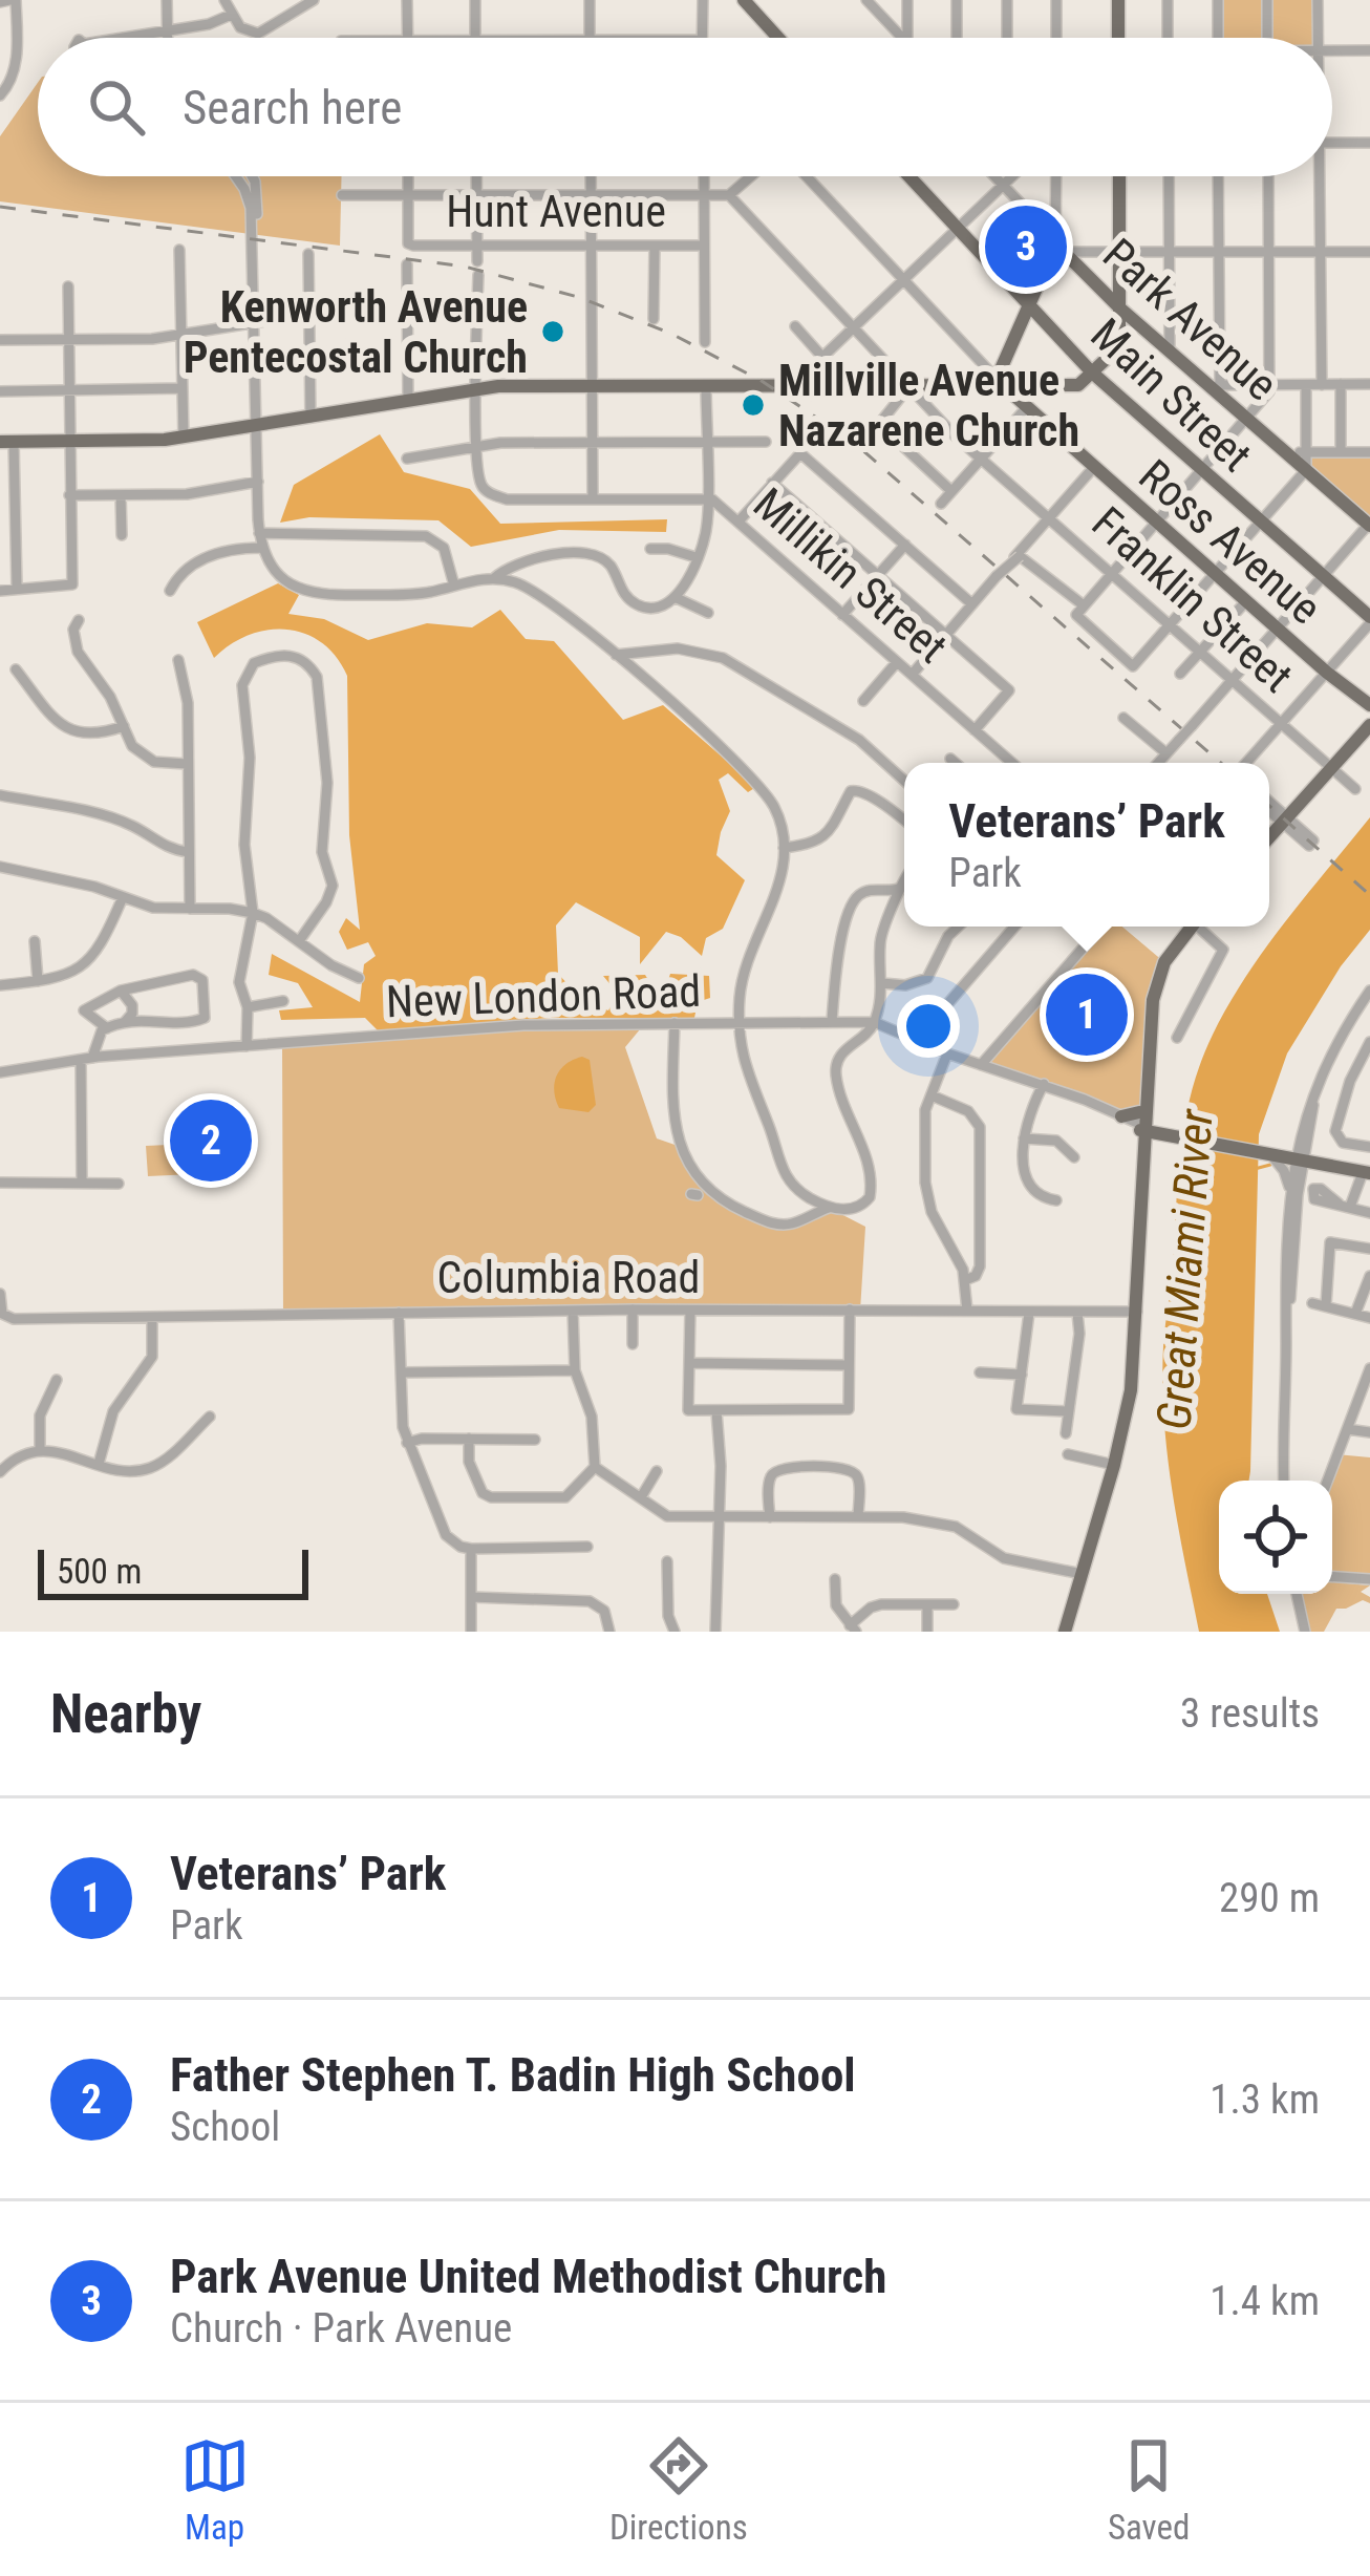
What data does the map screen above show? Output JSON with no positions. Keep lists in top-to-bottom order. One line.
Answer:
{"streets":{"main road":["Park Avenue","Main Street","Ross Avenue"],"street":["Hunt Avenue","Millikin Street","Franklin Street","New London Road","Columbia Road"]},"water":["Great Miami River"],"places":["Kenworth Avenue Pentecostal Church","Millville Avenue Nazarene Church"],"scale_bar":"500 m","page":{"search":"Search here","pins":["3","1","2"],"popup":["Veterans’ Park","Park"],"scale":"500 m","heading":["Nearby","3 results"],"list":[{"mark":"1","name":"Veterans’ Park","note":"Park","value":"290 m"},{"mark":"2","name":"Father Stephen T. Badin High School","note":"School","value":"1.3 km"},{"mark":"3","name":"Park Avenue United Methodist Church","note":"Church · Park Avenue","value":"1.4 km"}],"nav":["Map","Directions","Saved"]}}
